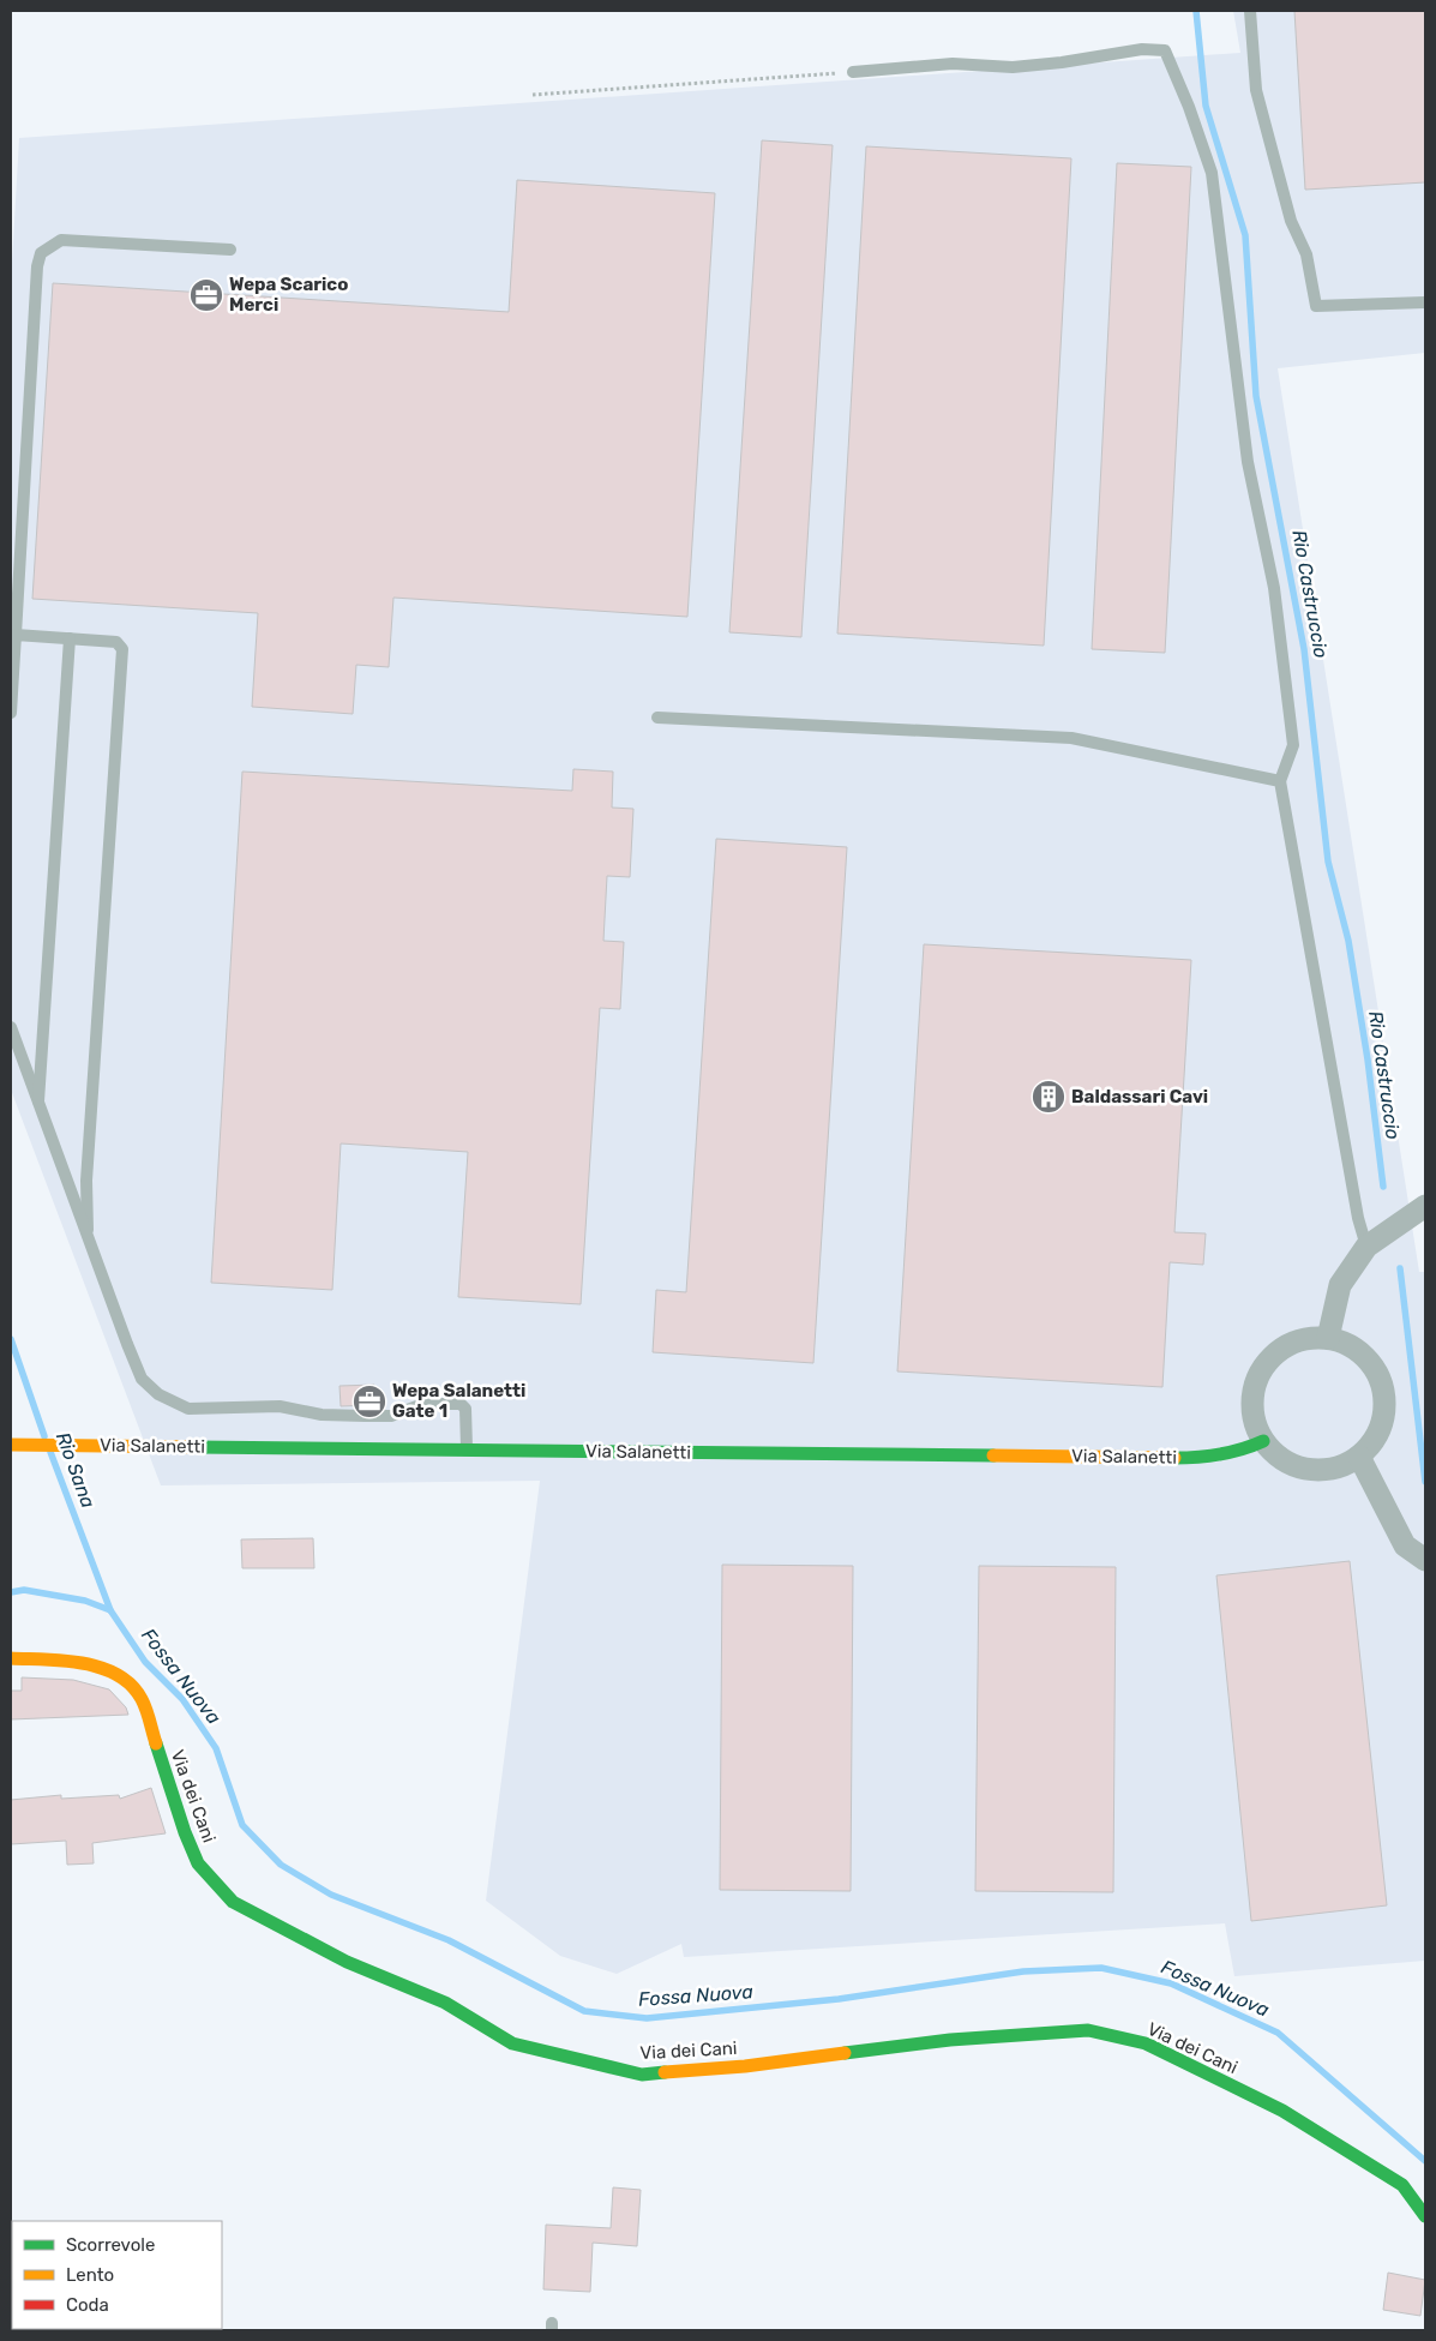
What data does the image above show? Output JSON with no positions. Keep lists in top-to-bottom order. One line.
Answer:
{"streets":{"street":["Via Salanetti","Via dei Cani"]},"water":["Rio Castruccio","Rio Sana","Fossa Nuova"],"places":{"office":["Wepa Scarico Merci","Wepa Salanetti Gate 1"],"building":["Baldassari Cavi"]},"legend":["Scorrevole","Lento","Coda"]}
